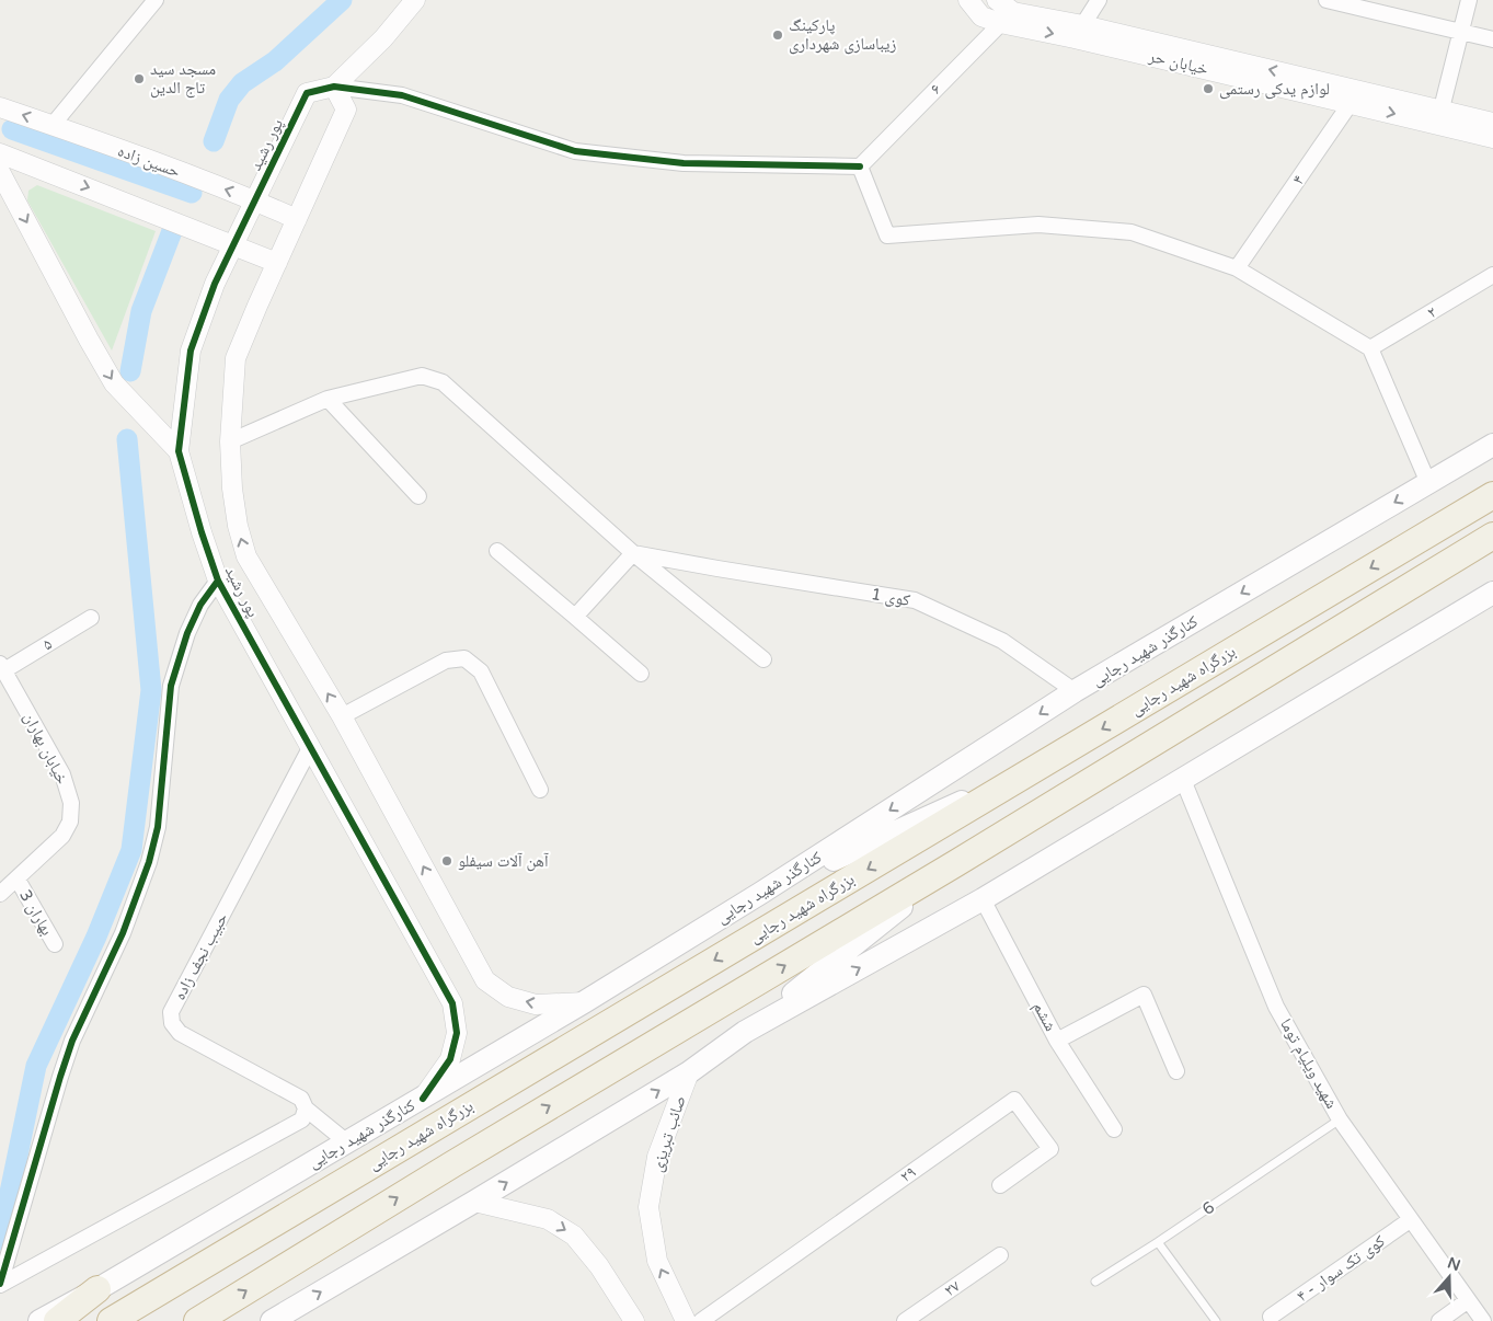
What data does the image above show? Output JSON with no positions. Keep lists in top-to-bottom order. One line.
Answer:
{"streets":{"highway":["بزرگراه شهید رجایی"],"main road":["کنارگذر شهید رجایی"],"street":["خیابان حر","۶","پور رشید","حسین زاده","۴","۲","کوی 1","۵","خیابان بهاران","بهاران 3","حبیب نجف زاده","ششم","شهید ویلیام توما","صائب تبریزی","۲۹","۴ - کوی تک سوار","۲۷"],"lane":["6"]},"crossings":[["خیابان حر","۶"],["خیابان حر","۴"],["پور رشید","حسین زاده"],["پور رشید","کنارگذر شهید رجایی"],["پور رشید","حبیب نجف زاده"],["کوی 1","کنارگذر شهید رجایی"],["۵","خیابان بهاران"],["خیابان بهاران","بهاران 3"],["شهید ویلیام توما","6"],["شهید ویلیام توما","۴ - کوی تک سوار"]],"one_way":["صائب تبریزی"],"places":["پارکینگ زیباسازی شهرداری","مسجد سید تاج الدین","لوازم یدکی رستمی","آهن آلات سیفلو"],"north":"top"}
